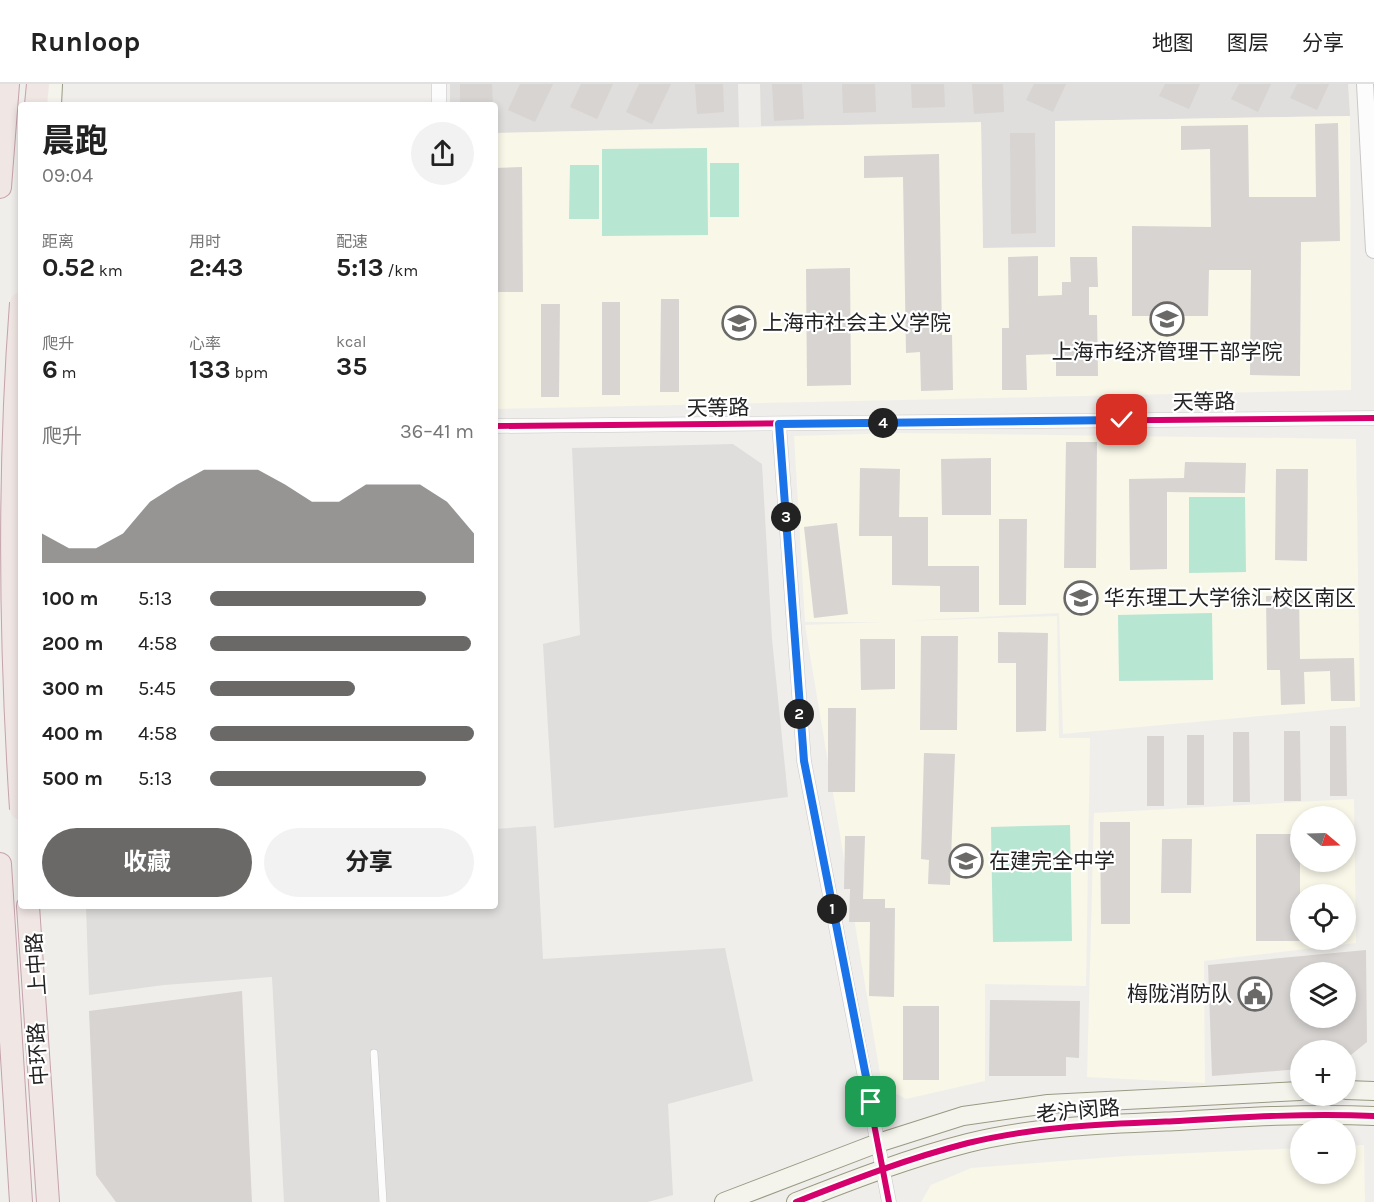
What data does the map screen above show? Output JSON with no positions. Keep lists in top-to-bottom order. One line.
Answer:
{"streets":{"highway":["中环路"],"main road":["上中路","老沪闵路"],"street":["天等路"]},"places":{"school or university":["上海市经济管理干部学院","上海市社会主义学院","华东理工大学徐汇校区南区","在建完全中学"],"public building":["梅陇消防队"]},"north":"right","page":{"header":"Runloop","nav":["地图","图层","分享"],"heading":["晨跑","09:04"],"stats":[["距离","0.52 km"],["用时","2:43"],["配速","5:13 /km"],["爬升","6 m"],["心率","133 bpm"],["kcal","35"]],"pins":["4","3","2","1"],"chart":["爬升","36–41 m"],"list":[{"name":"100 m","note":"5:13"},{"name":"200 m","note":"4:58"},{"name":"300 m","note":"5:45"},{"name":"400 m","note":"4:58"},{"name":"500 m","note":"5:13"}],"map_buttons":["+","−"],"buttons":["收藏","分享"]}}
